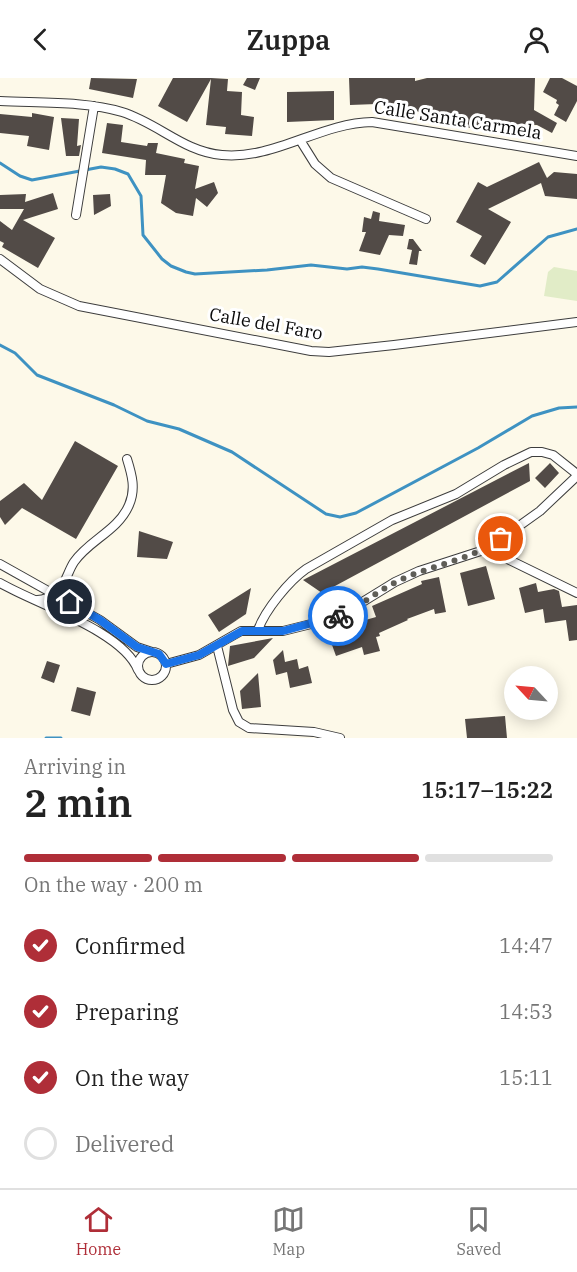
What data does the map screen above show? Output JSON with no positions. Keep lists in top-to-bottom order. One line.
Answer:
{"streets":{"street":["Calle Santa Carmela","Calle del Faro"]},"north":"top left","page":{"header":"Zuppa","heading":["2 min","Arriving in","15:17–15:22"],"bar":"On the way · 200 m","list":[["Confirmed","14:47"],["Preparing","14:53"],["On the way","15:11"],"Delivered"],"tabs":["Home","Map","Saved"]}}
